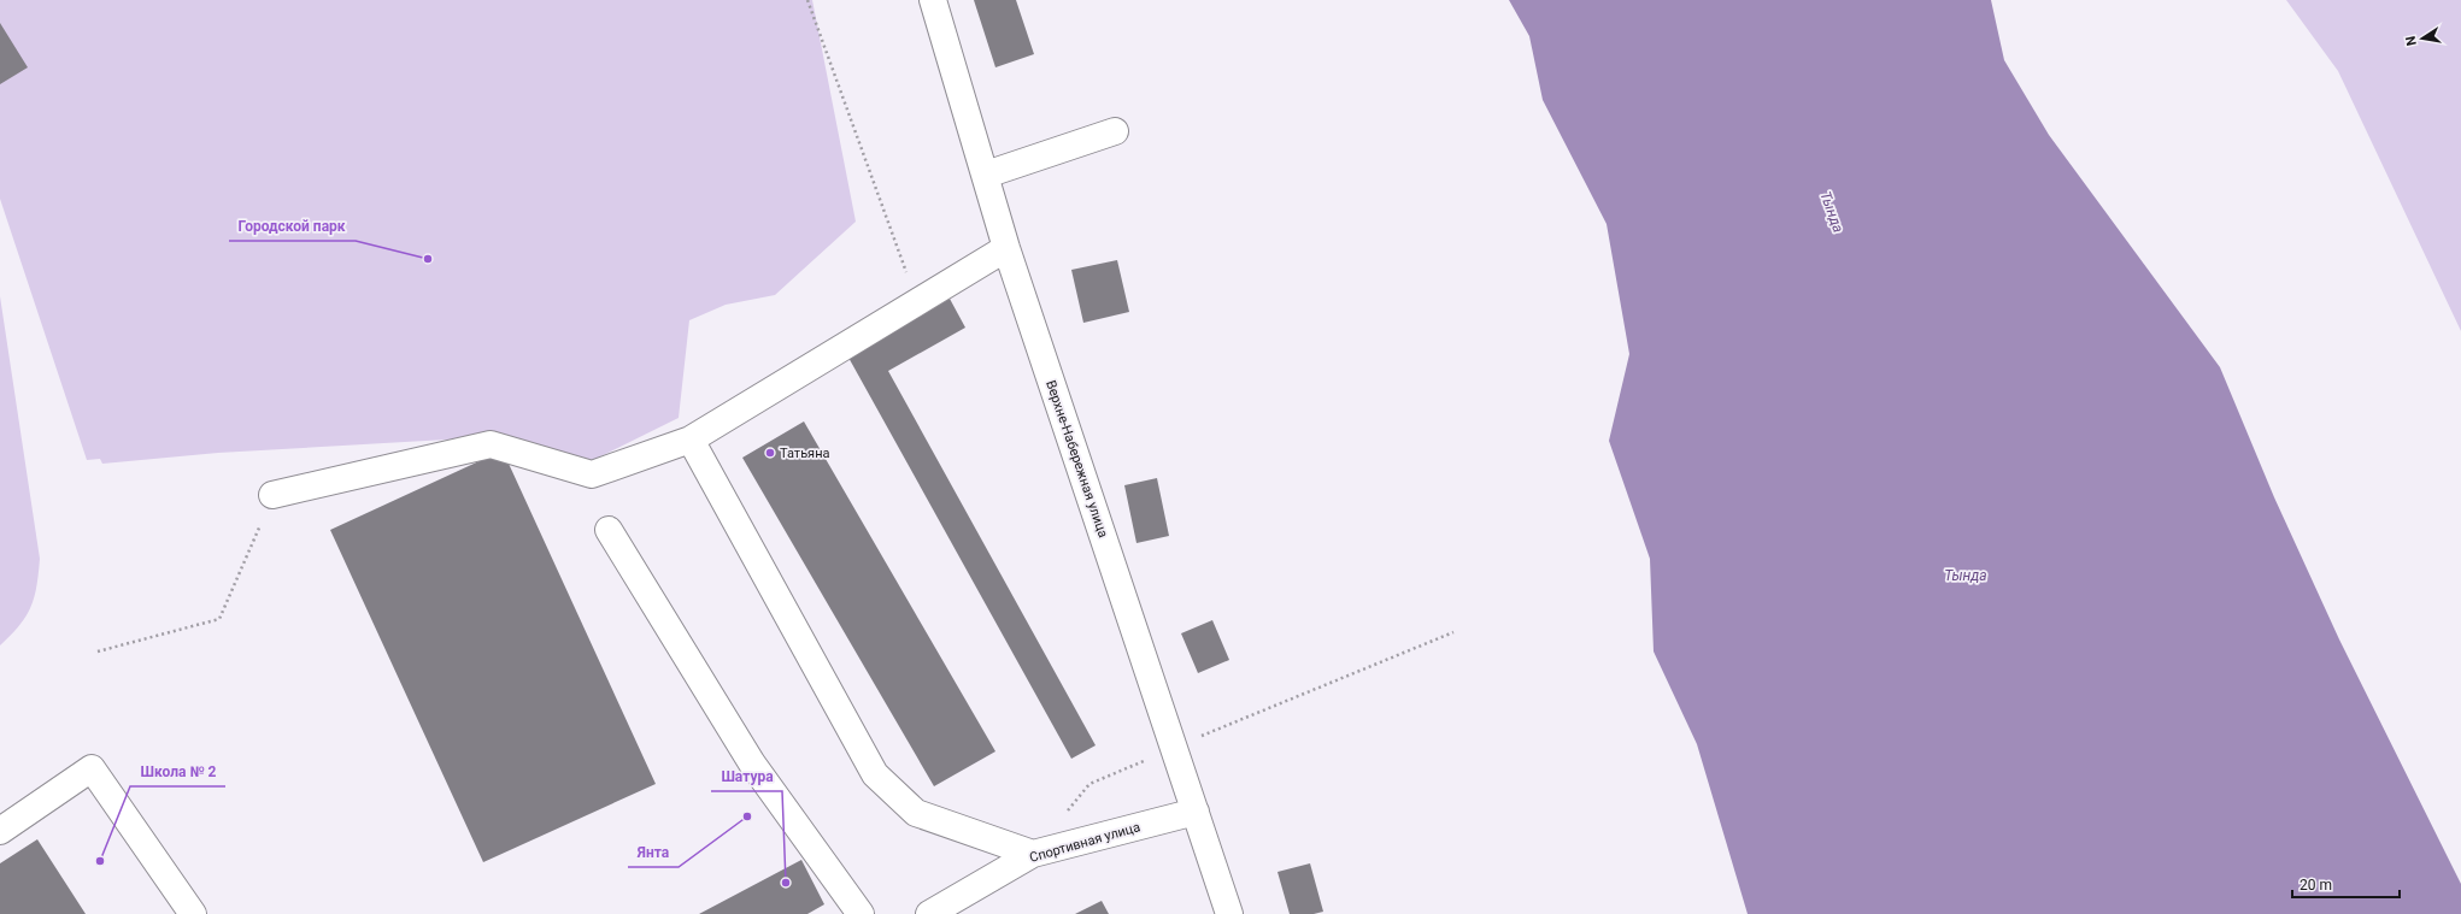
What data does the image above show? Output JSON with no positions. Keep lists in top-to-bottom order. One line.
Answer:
{"streets":{"street":["Верхне-Набережная улица","Спортивная улица"]},"crossings":[["Верхне-Набережная улица","Спортивная улица"]],"water":["Тында"],"places":["Городской парк","Татьяна","Янта","Школа № 2","Шатура"],"scale_bar":"20 m","north":"left"}
